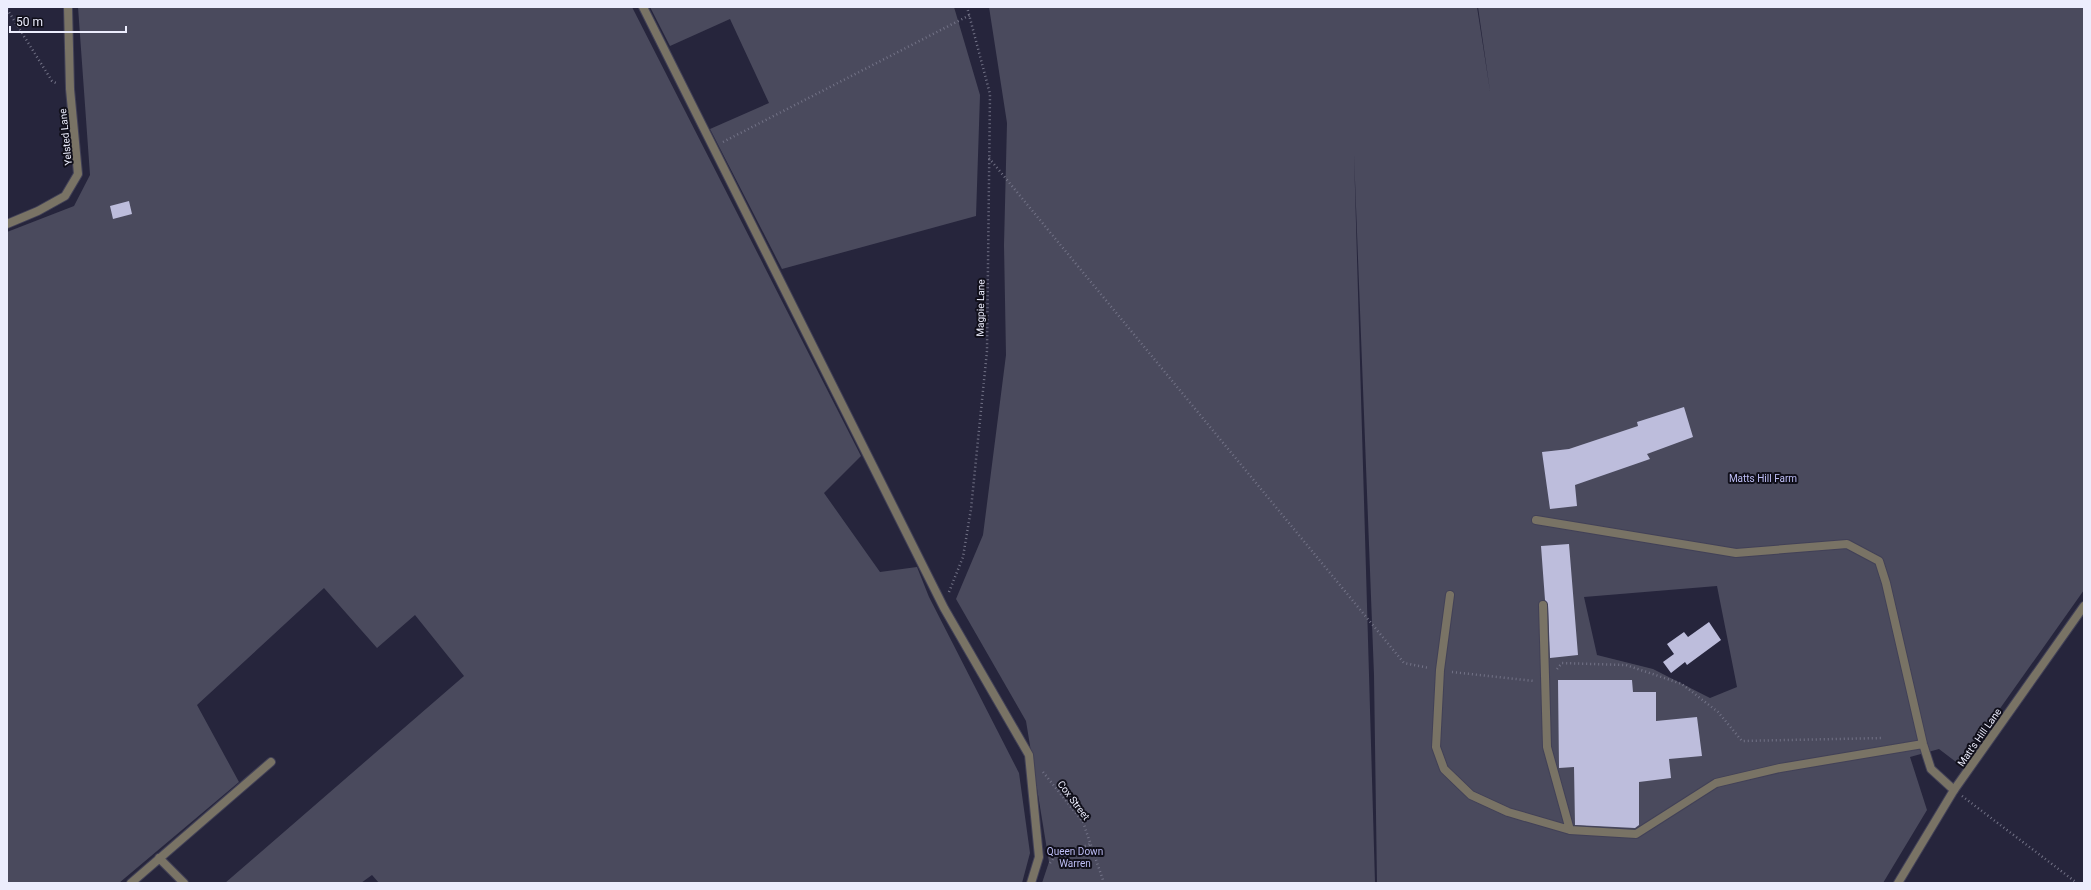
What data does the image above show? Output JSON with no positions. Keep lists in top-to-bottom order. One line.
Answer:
{"streets":{"street":["Yelsted Lane","Matt's Hill Lane"],"path":["Magpie Lane","Cox Street"]},"parks":["Matts Hill Farm","Queen Down Warren"],"scale_bar":"50 m"}
